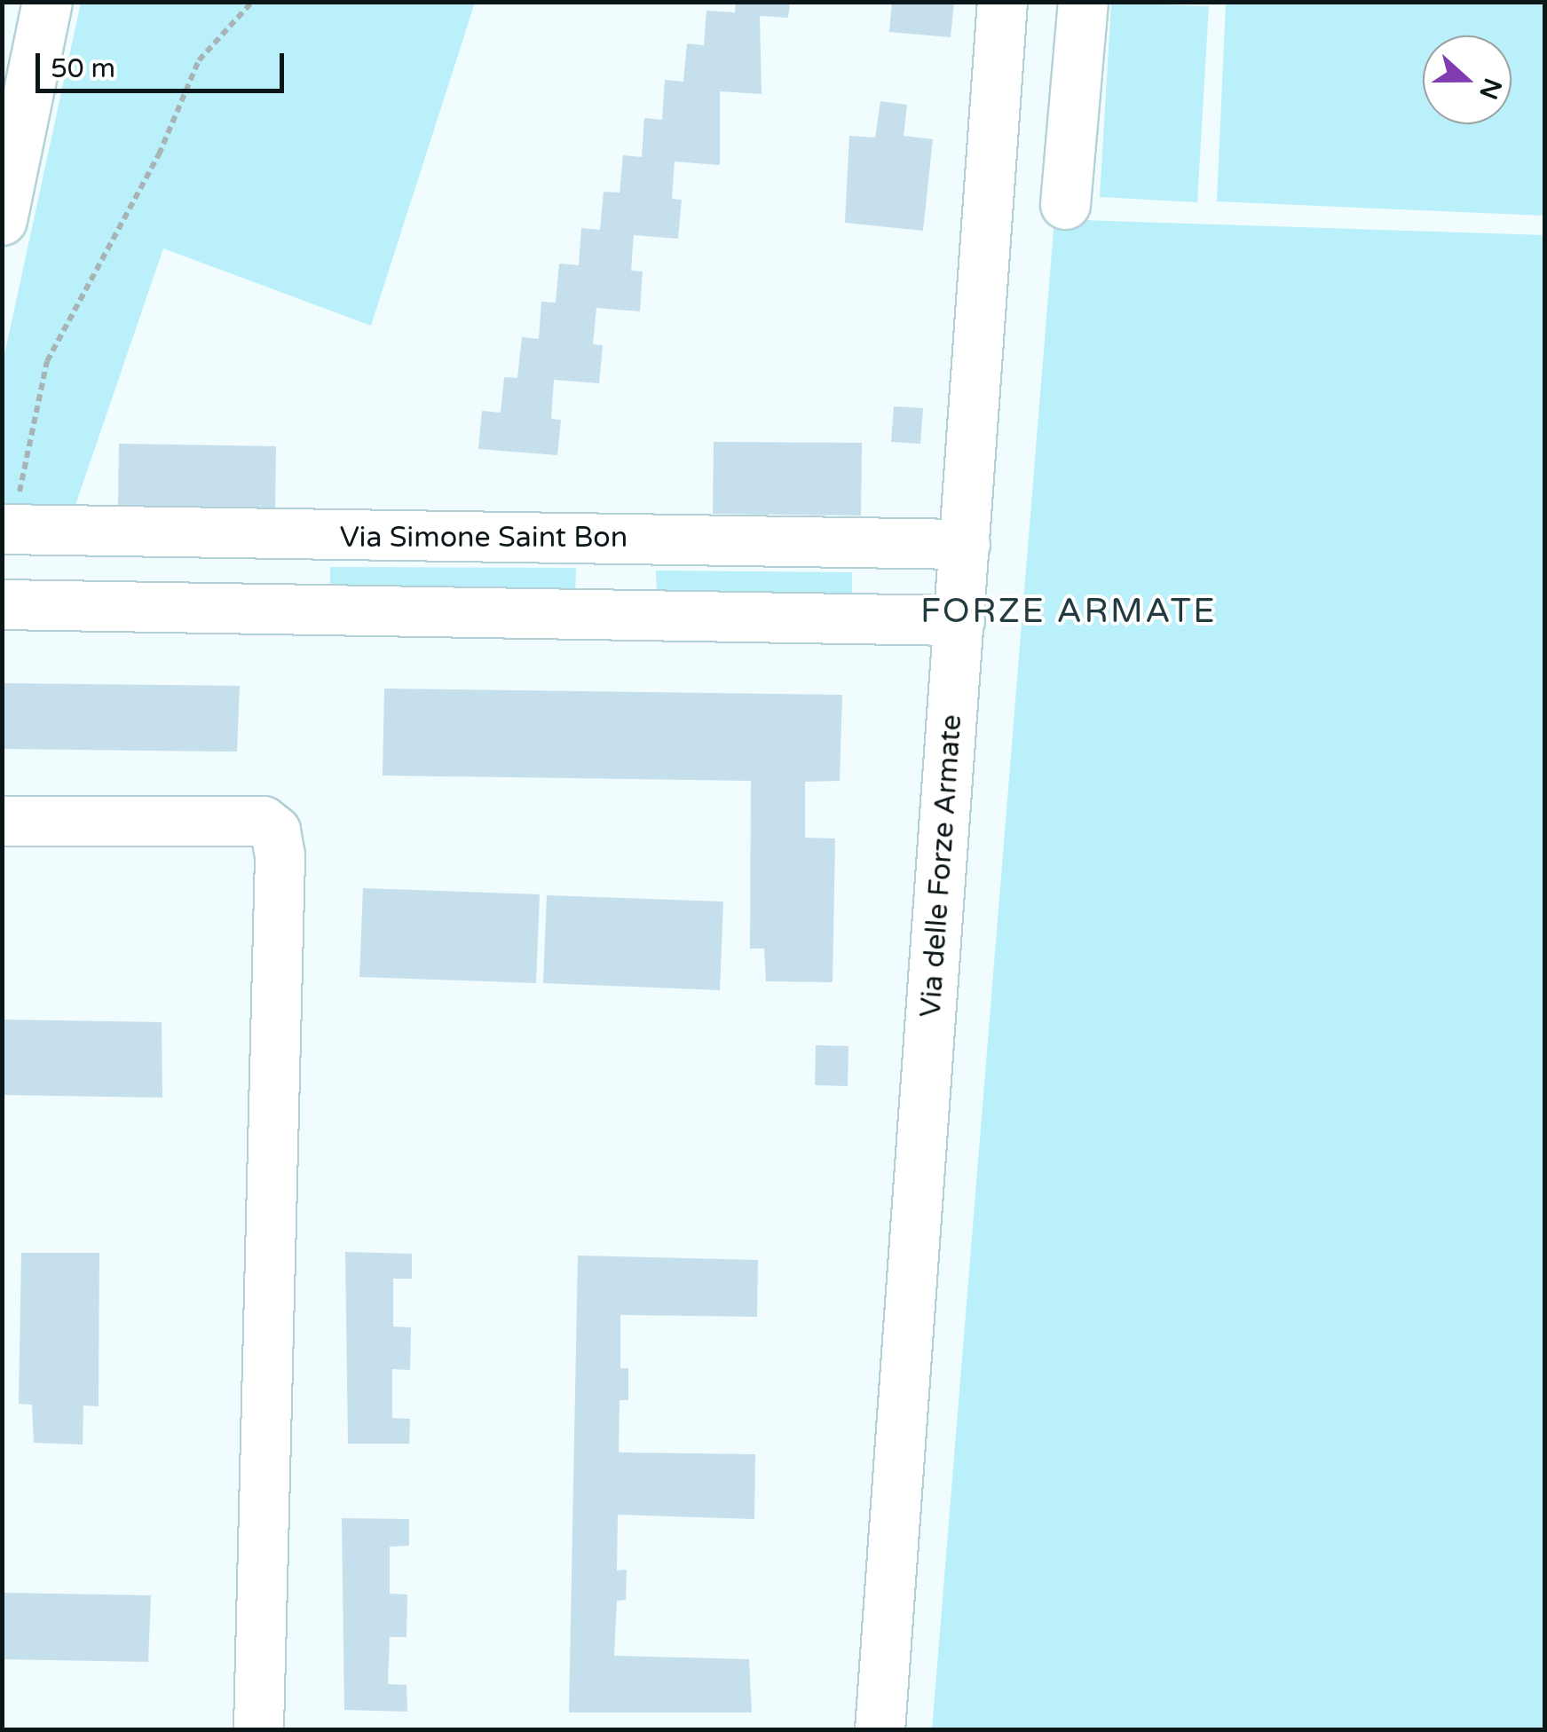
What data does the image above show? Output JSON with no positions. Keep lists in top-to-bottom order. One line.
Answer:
{"streets":{"street":["Via Simone Saint Bon","Via delle Forze Armate"]},"crossings":[["Via Simone Saint Bon","Via delle Forze Armate"]],"districts":["FORZE ARMATE"],"scale_bar":"50 m","north":"right"}
